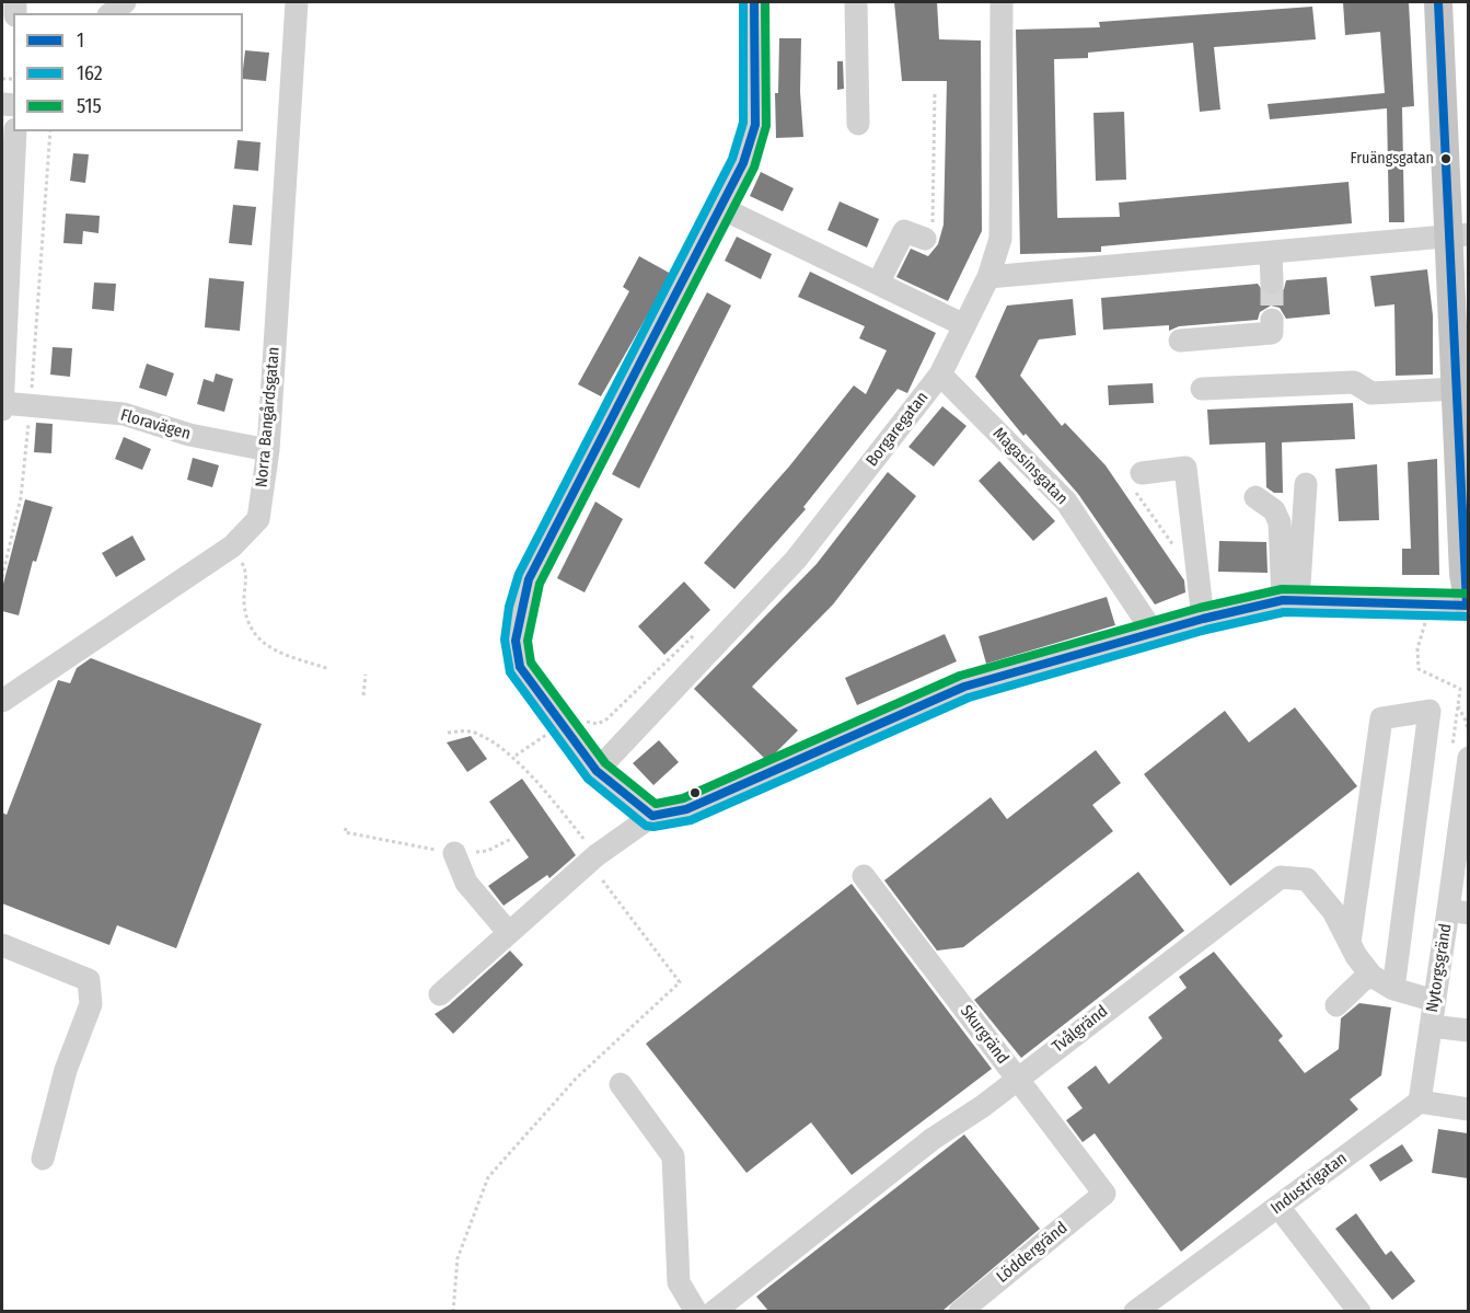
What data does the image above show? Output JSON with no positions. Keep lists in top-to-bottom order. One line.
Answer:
{"streets":{"street":["Norra Bangårdsgatan","Floravägen","Borgaregatan","Magasinsgatan","Nytorgsgränd","Tvålgränd","Skurgränd","Industrigatan","Löddergränd"]},"crossings":[["Norra Bangårdsgatan","Floravägen"],["Borgaregatan","Magasinsgatan"],["Nytorgsgränd","Tvålgränd"],["Tvålgränd","Skurgränd"],["Skurgränd","Löddergränd"]],"places":["Fruängsgatan"],"lines":["transit line 1","transit line 162","transit line 515"],"legend":["1","162","515"]}
